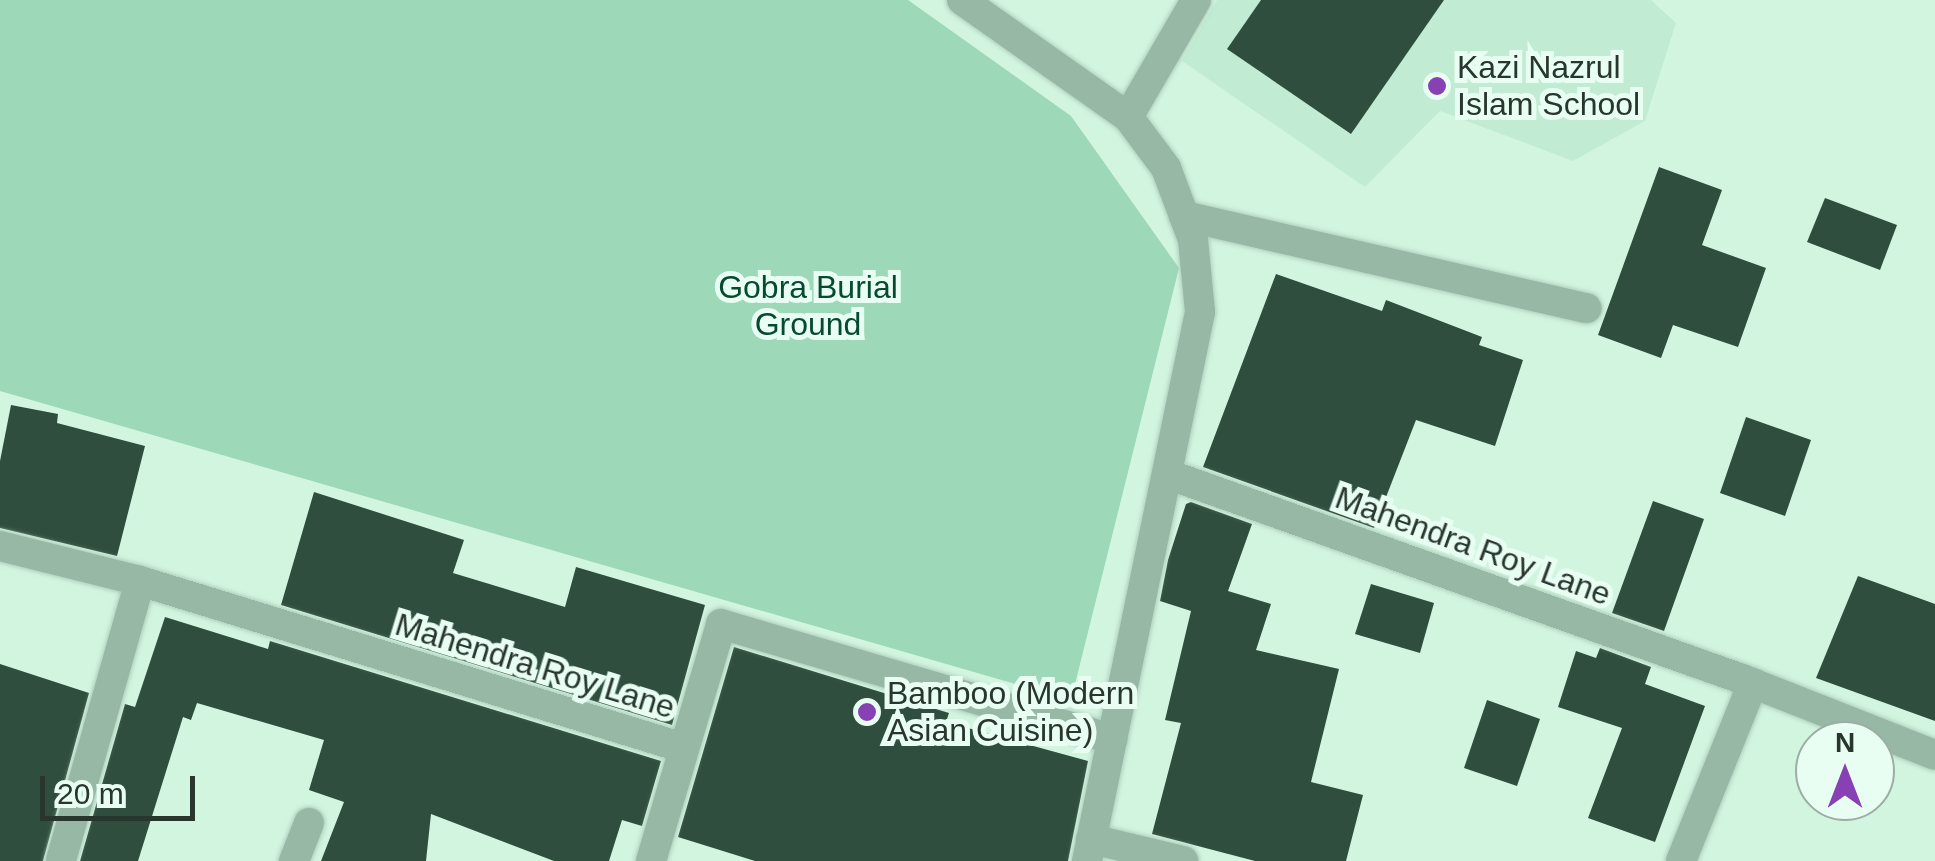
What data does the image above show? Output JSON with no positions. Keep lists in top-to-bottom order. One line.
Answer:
{"streets":{"street":["Mahendra Roy Lane"]},"parks":["Gobra Burial Ground"],"places":["Kazi Nazrul Islam School","Bamboo (Modern Asian Cuisine)"],"scale_bar":"20 m","north":"top"}
